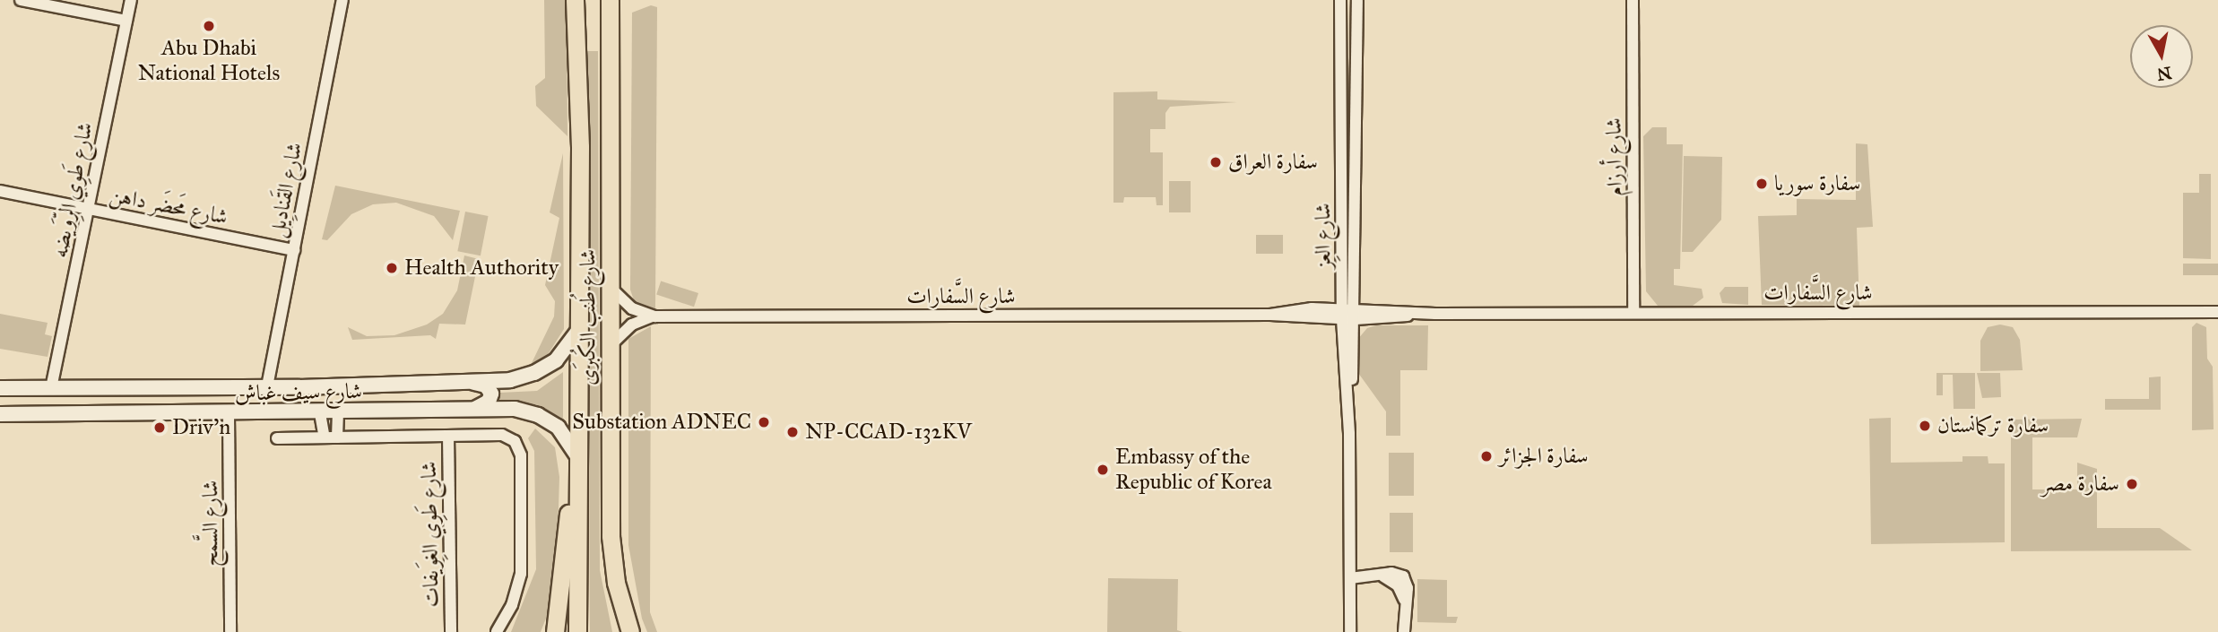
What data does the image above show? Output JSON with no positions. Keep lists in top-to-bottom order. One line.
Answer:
{"streets":{"main road":["شارع طُنب الكُبرَى"],"street":["شارع أرزام","شارع طَوِي الرِّوَيضه","شارع القَنادِيل","شارع مَحضَر داهن","شارع العِز","شارع السَّفارات","شارع سيف غباش","شارع السَّمح","شارع طَوِي الغِوَيفات"]},"crossings":[["شارع أرزام","شارع السَّفارات"],["شارع طَوِي الرِّوَيضه","شارع مَحضَر داهن"],["شارع طَوِي الرِّوَيضه","شارع سيف غباش"],["شارع القَنادِيل","شارع مَحضَر داهن"],["شارع القَنادِيل","شارع سيف غباش"],["شارع العِز","شارع السَّفارات"],["شارع السَّفارات","شارع طُنب الكُبرَى"],["شارع طُنب الكُبرَى","شارع سيف غباش"],["شارع سيف غباش","شارع السَّمح"]],"places":["Abu Dhabi National Hotels","سفارة العراق","سفارة سوريا","Health Authority","Substation ADNEC","سفارة تركمانستان","Driv’n","NP-CCAD-132KV","سفارة الجزائر","Embassy of the Republic of Korea","سفارة مصر"],"north":"bottom"}
